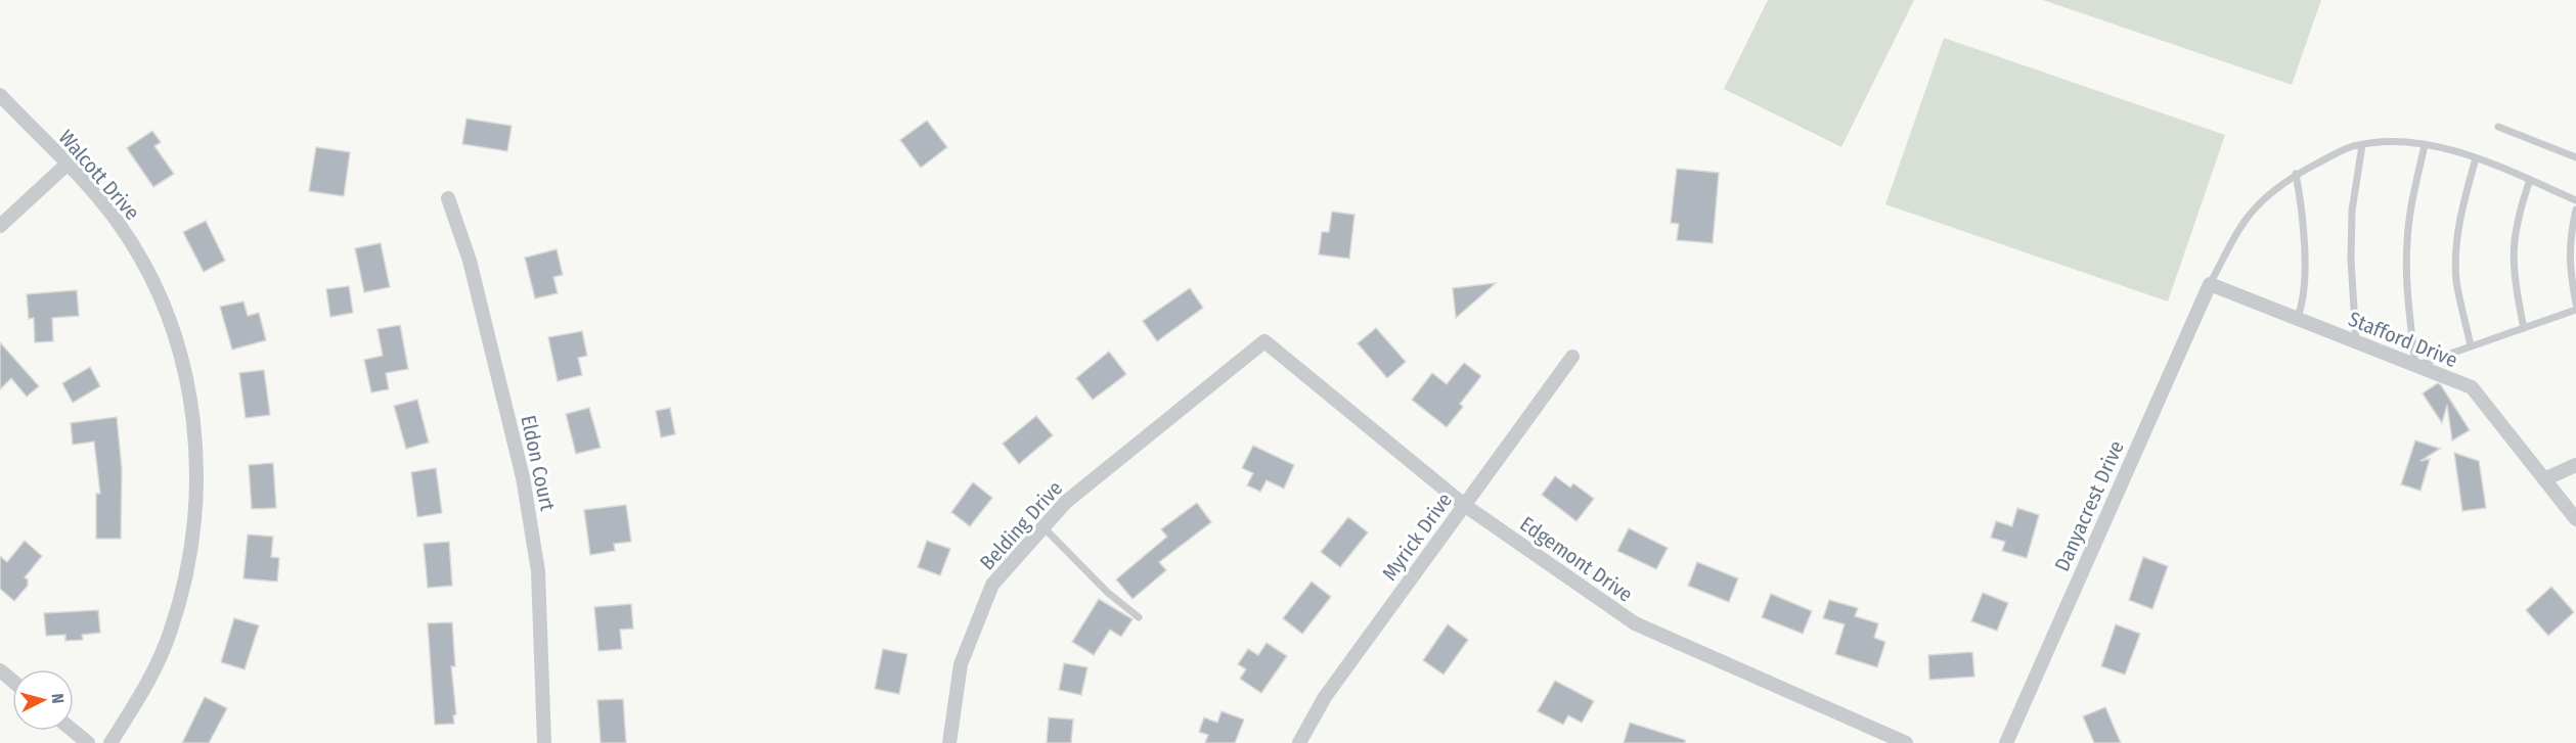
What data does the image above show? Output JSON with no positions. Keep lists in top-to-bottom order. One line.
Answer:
{"streets":{"street":["Walcott Drive","Stafford Drive","Eldon Court","Danyacrest Drive","Belding Drive","Myrick Drive","Edgemont Drive"]},"crossings":[["Stafford Drive","Danyacrest Drive"],["Belding Drive","Edgemont Drive"],["Myrick Drive","Edgemont Drive"]],"north":"right"}
